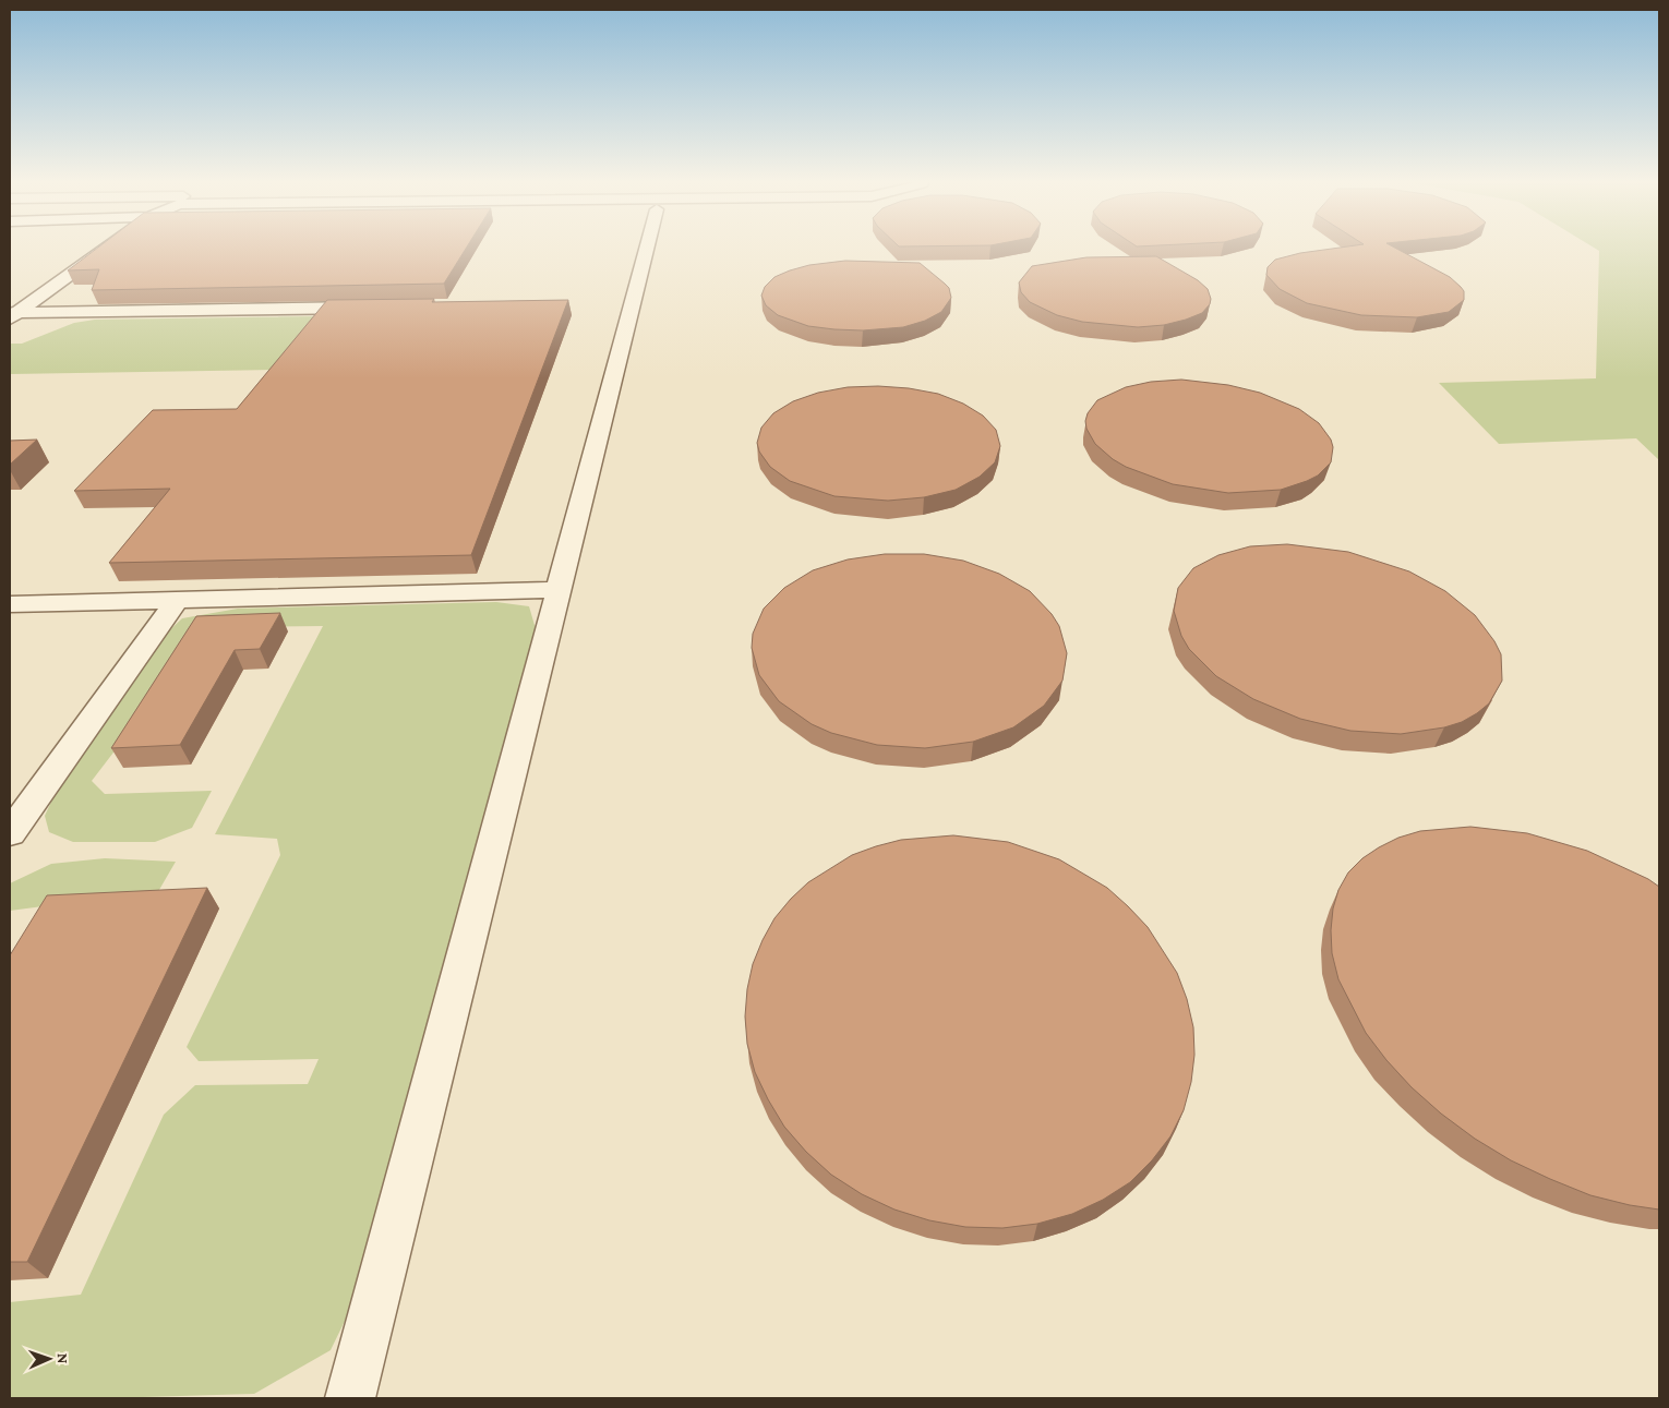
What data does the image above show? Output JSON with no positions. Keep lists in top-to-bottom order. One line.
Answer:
{"north":"right"}
